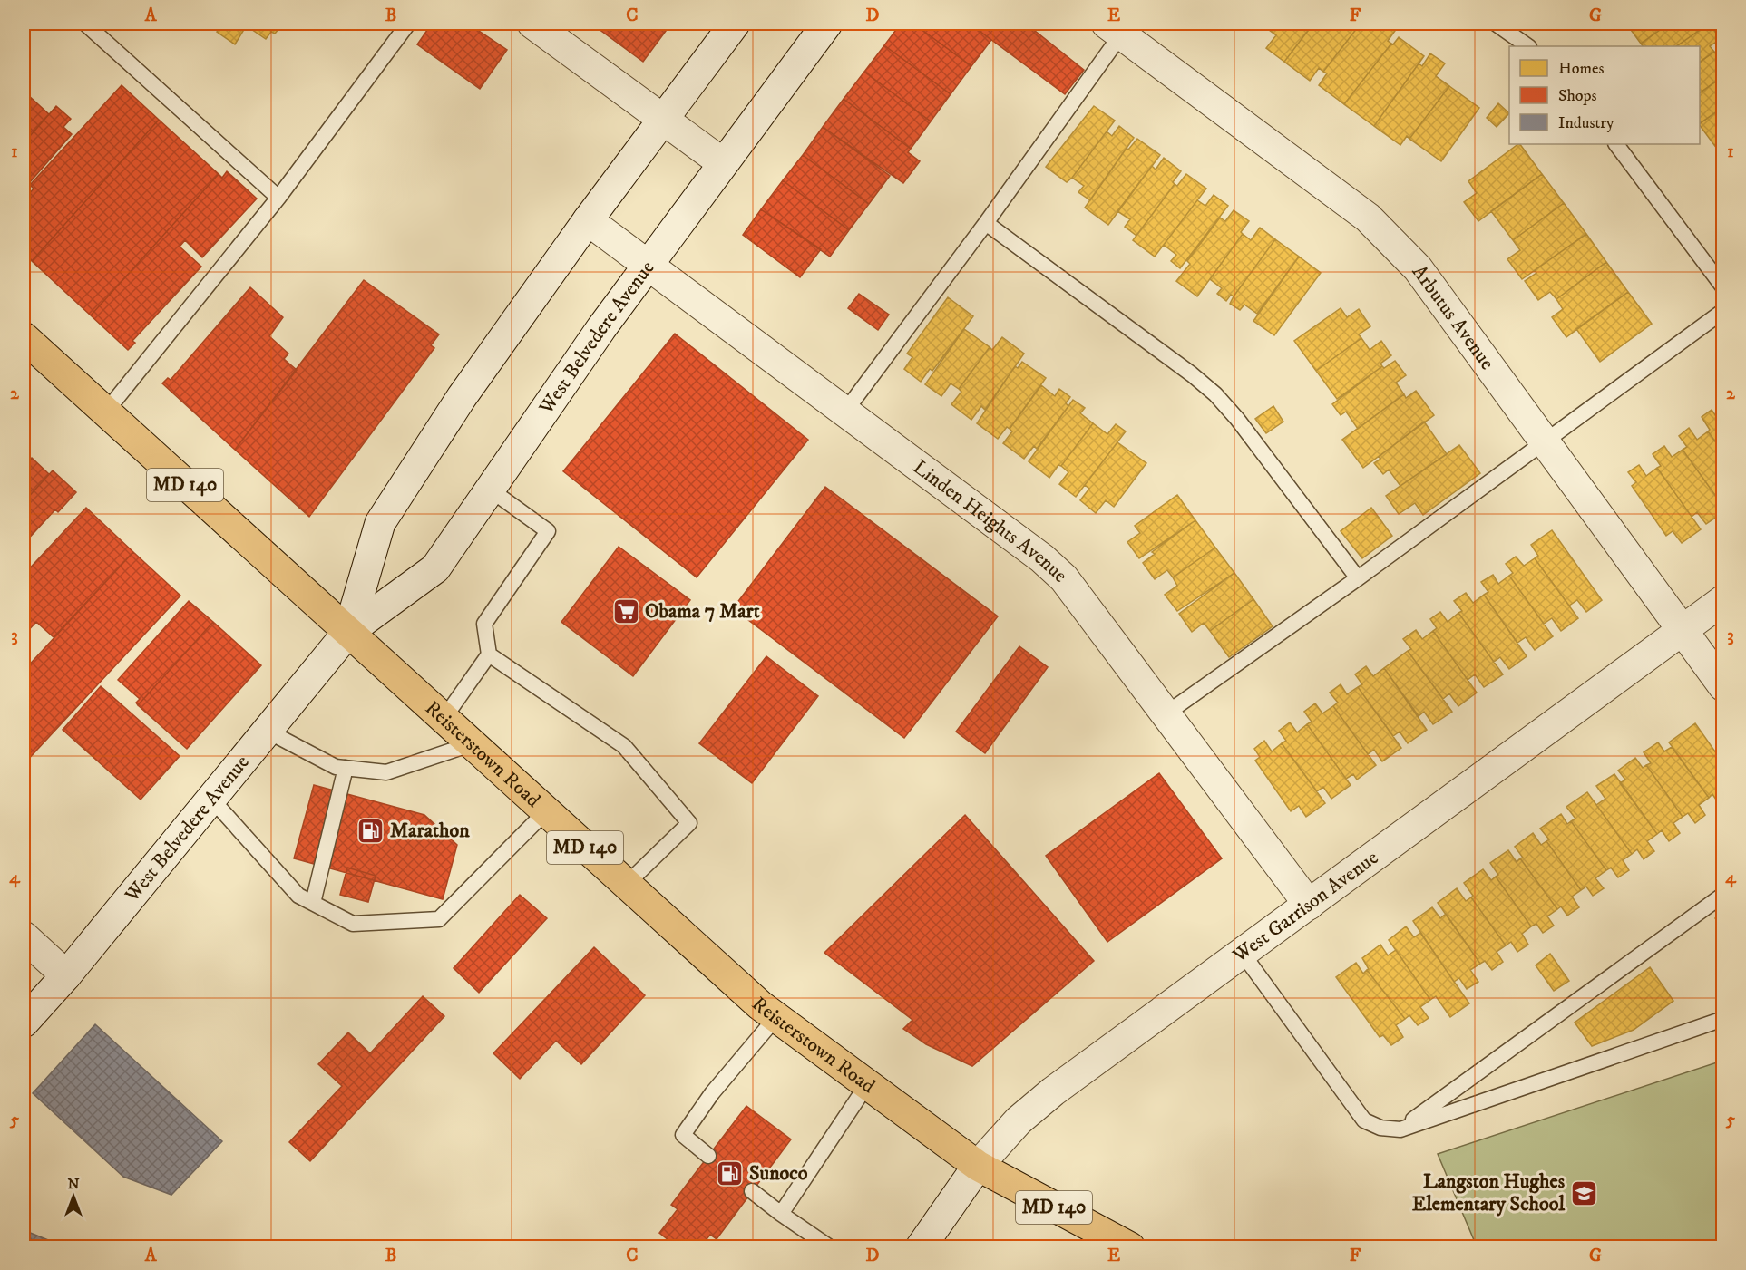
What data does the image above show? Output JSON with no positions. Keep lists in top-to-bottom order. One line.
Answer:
{"streets":{"main road":["MD 140","Reisterstown Road"],"street":["Arbutus Avenue","West Belvedere Avenue","Linden Heights Avenue","West Garrison Avenue"]},"crossings":[["Arbutus Avenue","West Garrison Avenue"],["West Belvedere Avenue","Linden Heights Avenue"],["West Belvedere Avenue","Reisterstown Road"],["Linden Heights Avenue","West Garrison Avenue"],["Reisterstown Road","West Garrison Avenue"]],"places":{"supermarket":["Obama 7 Mart"],"fuel station":["Marathon","Sunoco"],"school or university":["Langston Hughes Elementary School"]},"legend":["Homes","Shops","Industry"],"north":"top","grid":{"columns":["A","B","C","D","E","F","G"],"rows":["1","2","3","4","5"]}}
